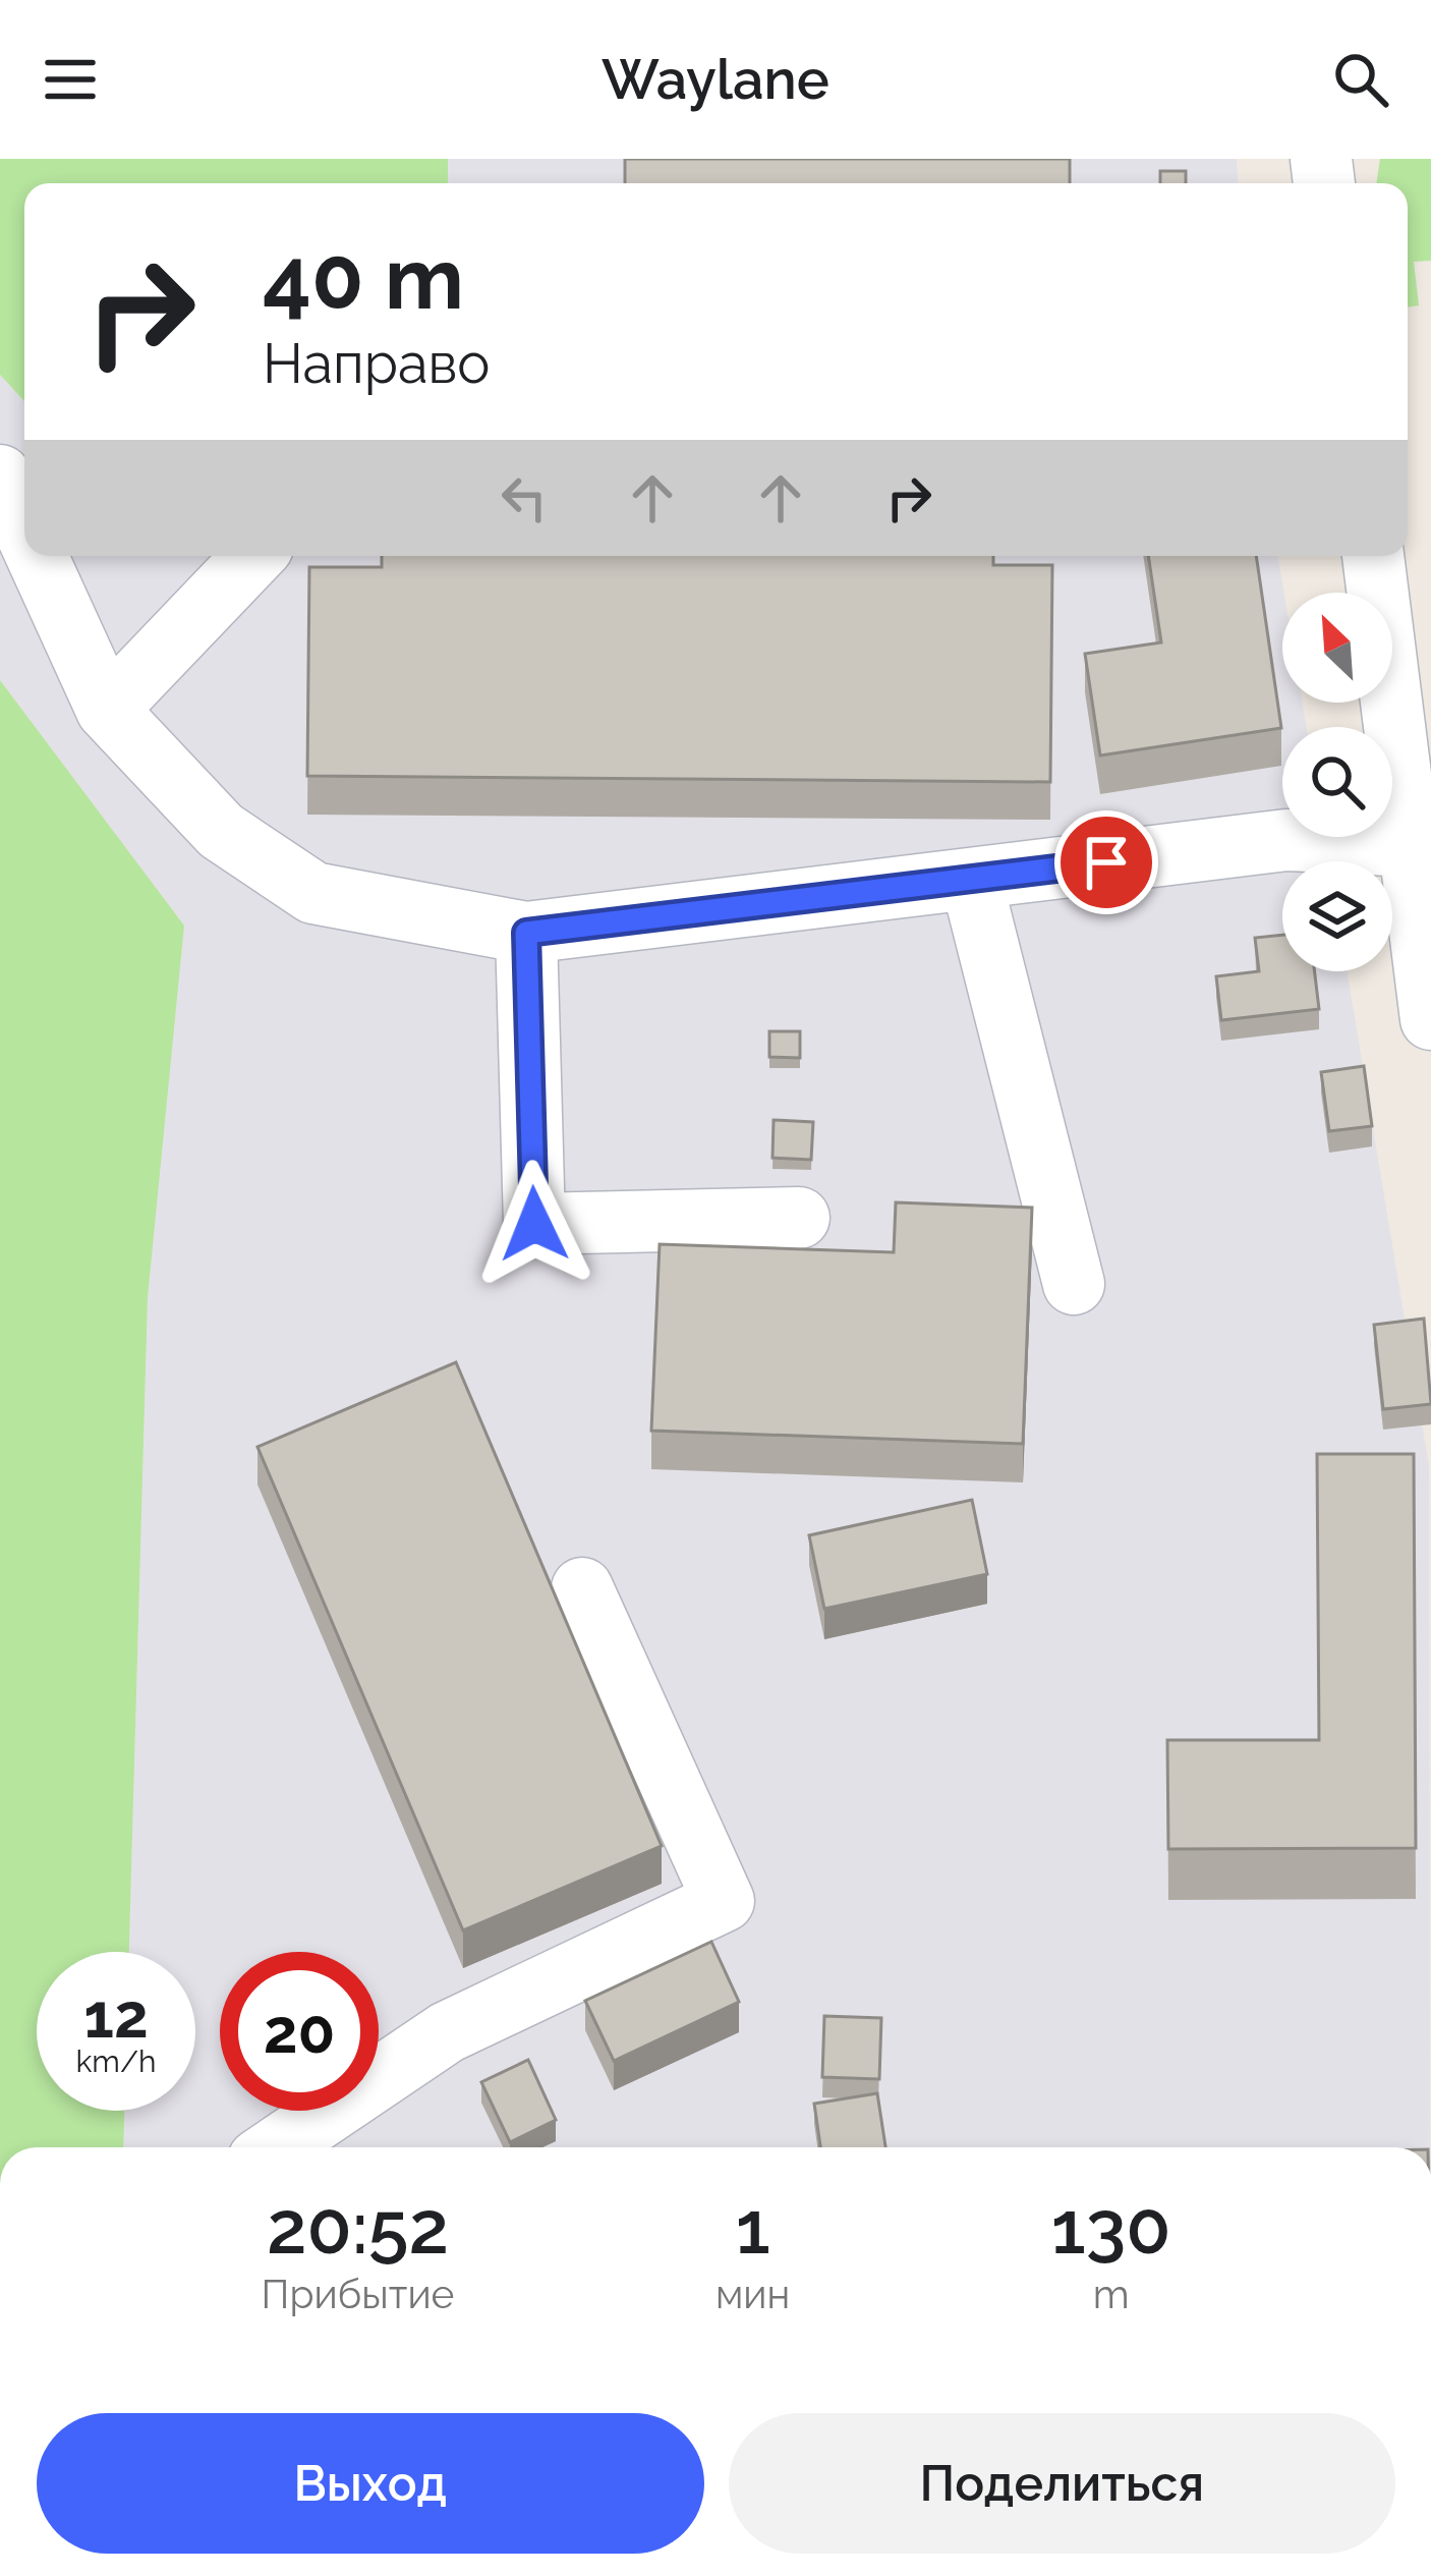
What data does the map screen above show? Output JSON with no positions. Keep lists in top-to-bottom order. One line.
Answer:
{"north":"top left","page":{"header":"Waylane","turn":["40 m","Направо"],"speed":"12 km/h","limit":"20","eta":["20:52","Прибытие","1","мин","130","m"],"buttons":["Выход","Поделиться"]}}
